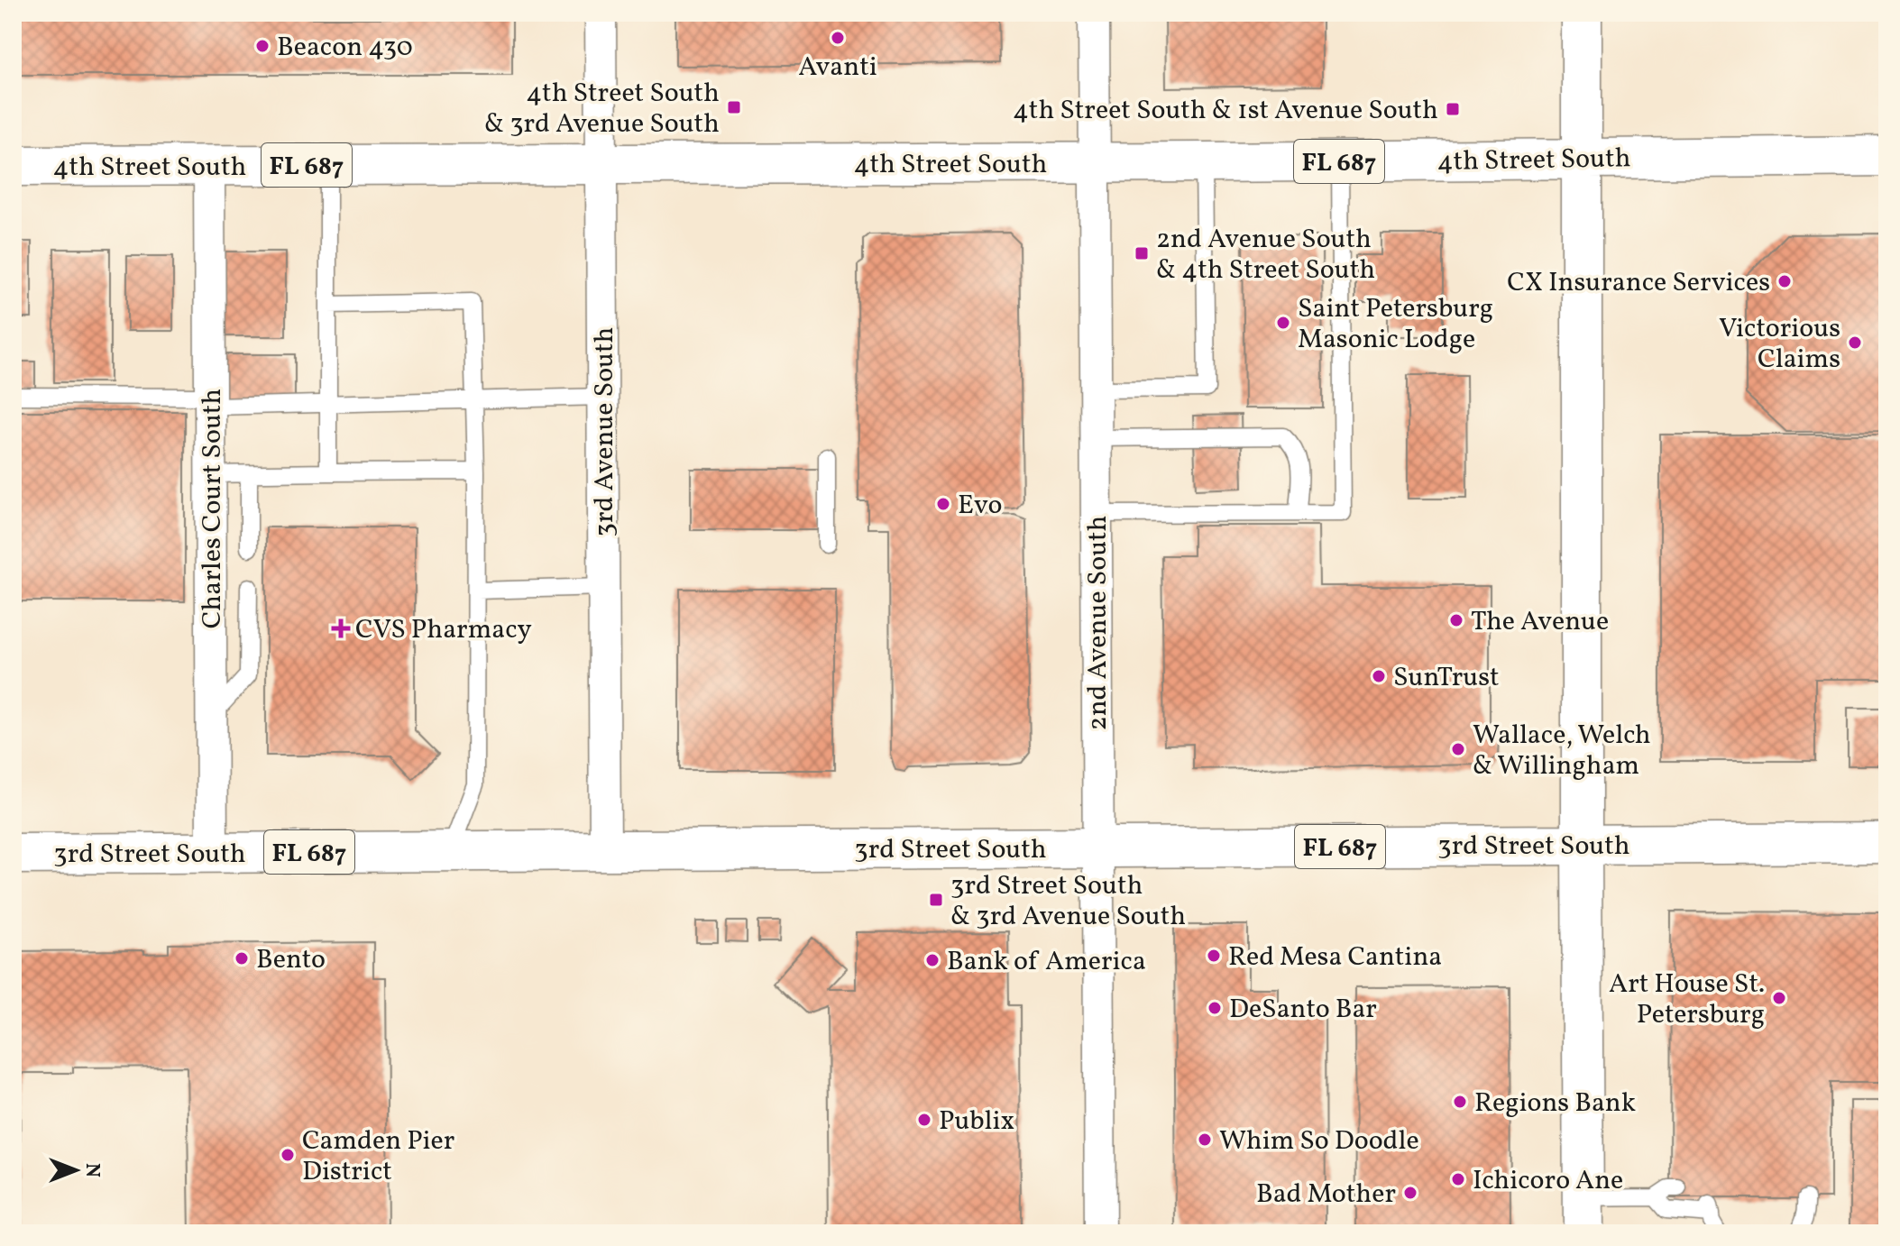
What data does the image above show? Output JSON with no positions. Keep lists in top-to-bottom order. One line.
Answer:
{"streets":{"main road":["4th Street South","FL 687","3rd Street South"],"street":["3rd Avenue South","Charles Court South","2nd Avenue South"]},"crossings":[["4th Street South","3rd Avenue South"],["4th Street South","Charles Court South"],["4th Street South","2nd Avenue South"],["3rd Avenue South","3rd Street South"],["Charles Court South","3rd Street South"],["2nd Avenue South","3rd Street South"]],"places":{"other":["Avanti","Beacon 430","CX Insurance Services","Saint Petersburg Masonic Lodge","Victorious Claims","Evo","The Avenue","SunTrust","Wallace, Welch & Willingham","Red Mesa Cantina","Bento","Bank of America","Art House St. Petersburg","DeSanto Bar","Regions Bank","Publix","Whim So Doodle","Camden Pier District","Ichicoro Ane","Bad Mother"],"transit":["4th Street South & 3rd Avenue South","4th Street South & 1st Avenue South","2nd Avenue South & 4th Street South","3rd Street South & 3rd Avenue South"],"health":["CVS Pharmacy"]},"north":"right"}
